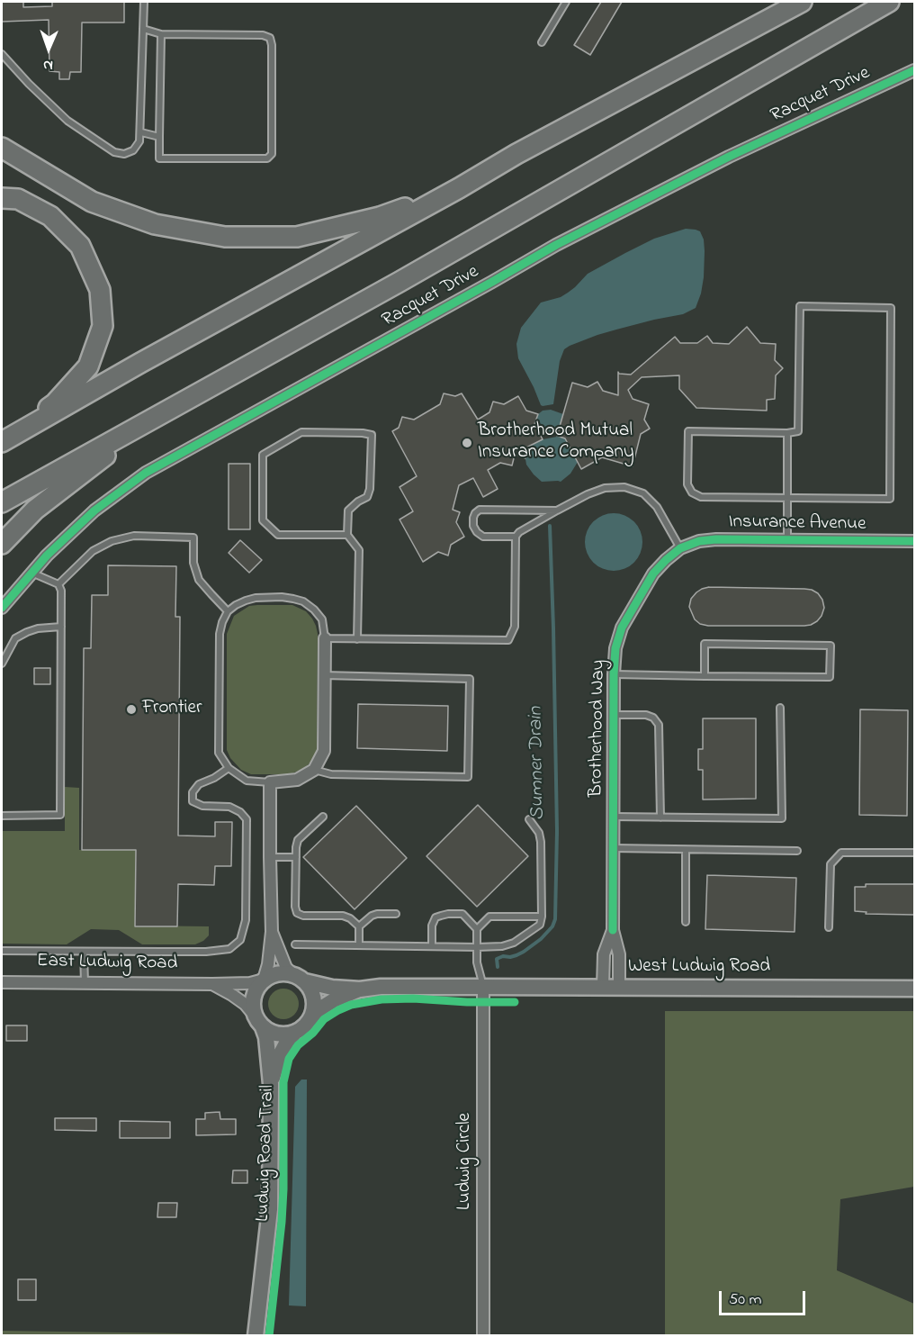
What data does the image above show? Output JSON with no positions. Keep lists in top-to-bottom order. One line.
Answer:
{"streets":{"main road":["West Ludwig Road"],"street":["Racquet Drive","Insurance Avenue","Brotherhood Way","East Ludwig Road","Ludwig Circle"],"cycle path":["Ludwig Road Trail"]},"crossings":[["Insurance Avenue","Brotherhood Way"],["Brotherhood Way","West Ludwig Road"],["West Ludwig Road","Ludwig Circle"]],"water":["Sumner Drain"],"places":["Brotherhood Mutual Insurance Company","Frontier"],"scale_bar":"50 m","north":"bottom"}
